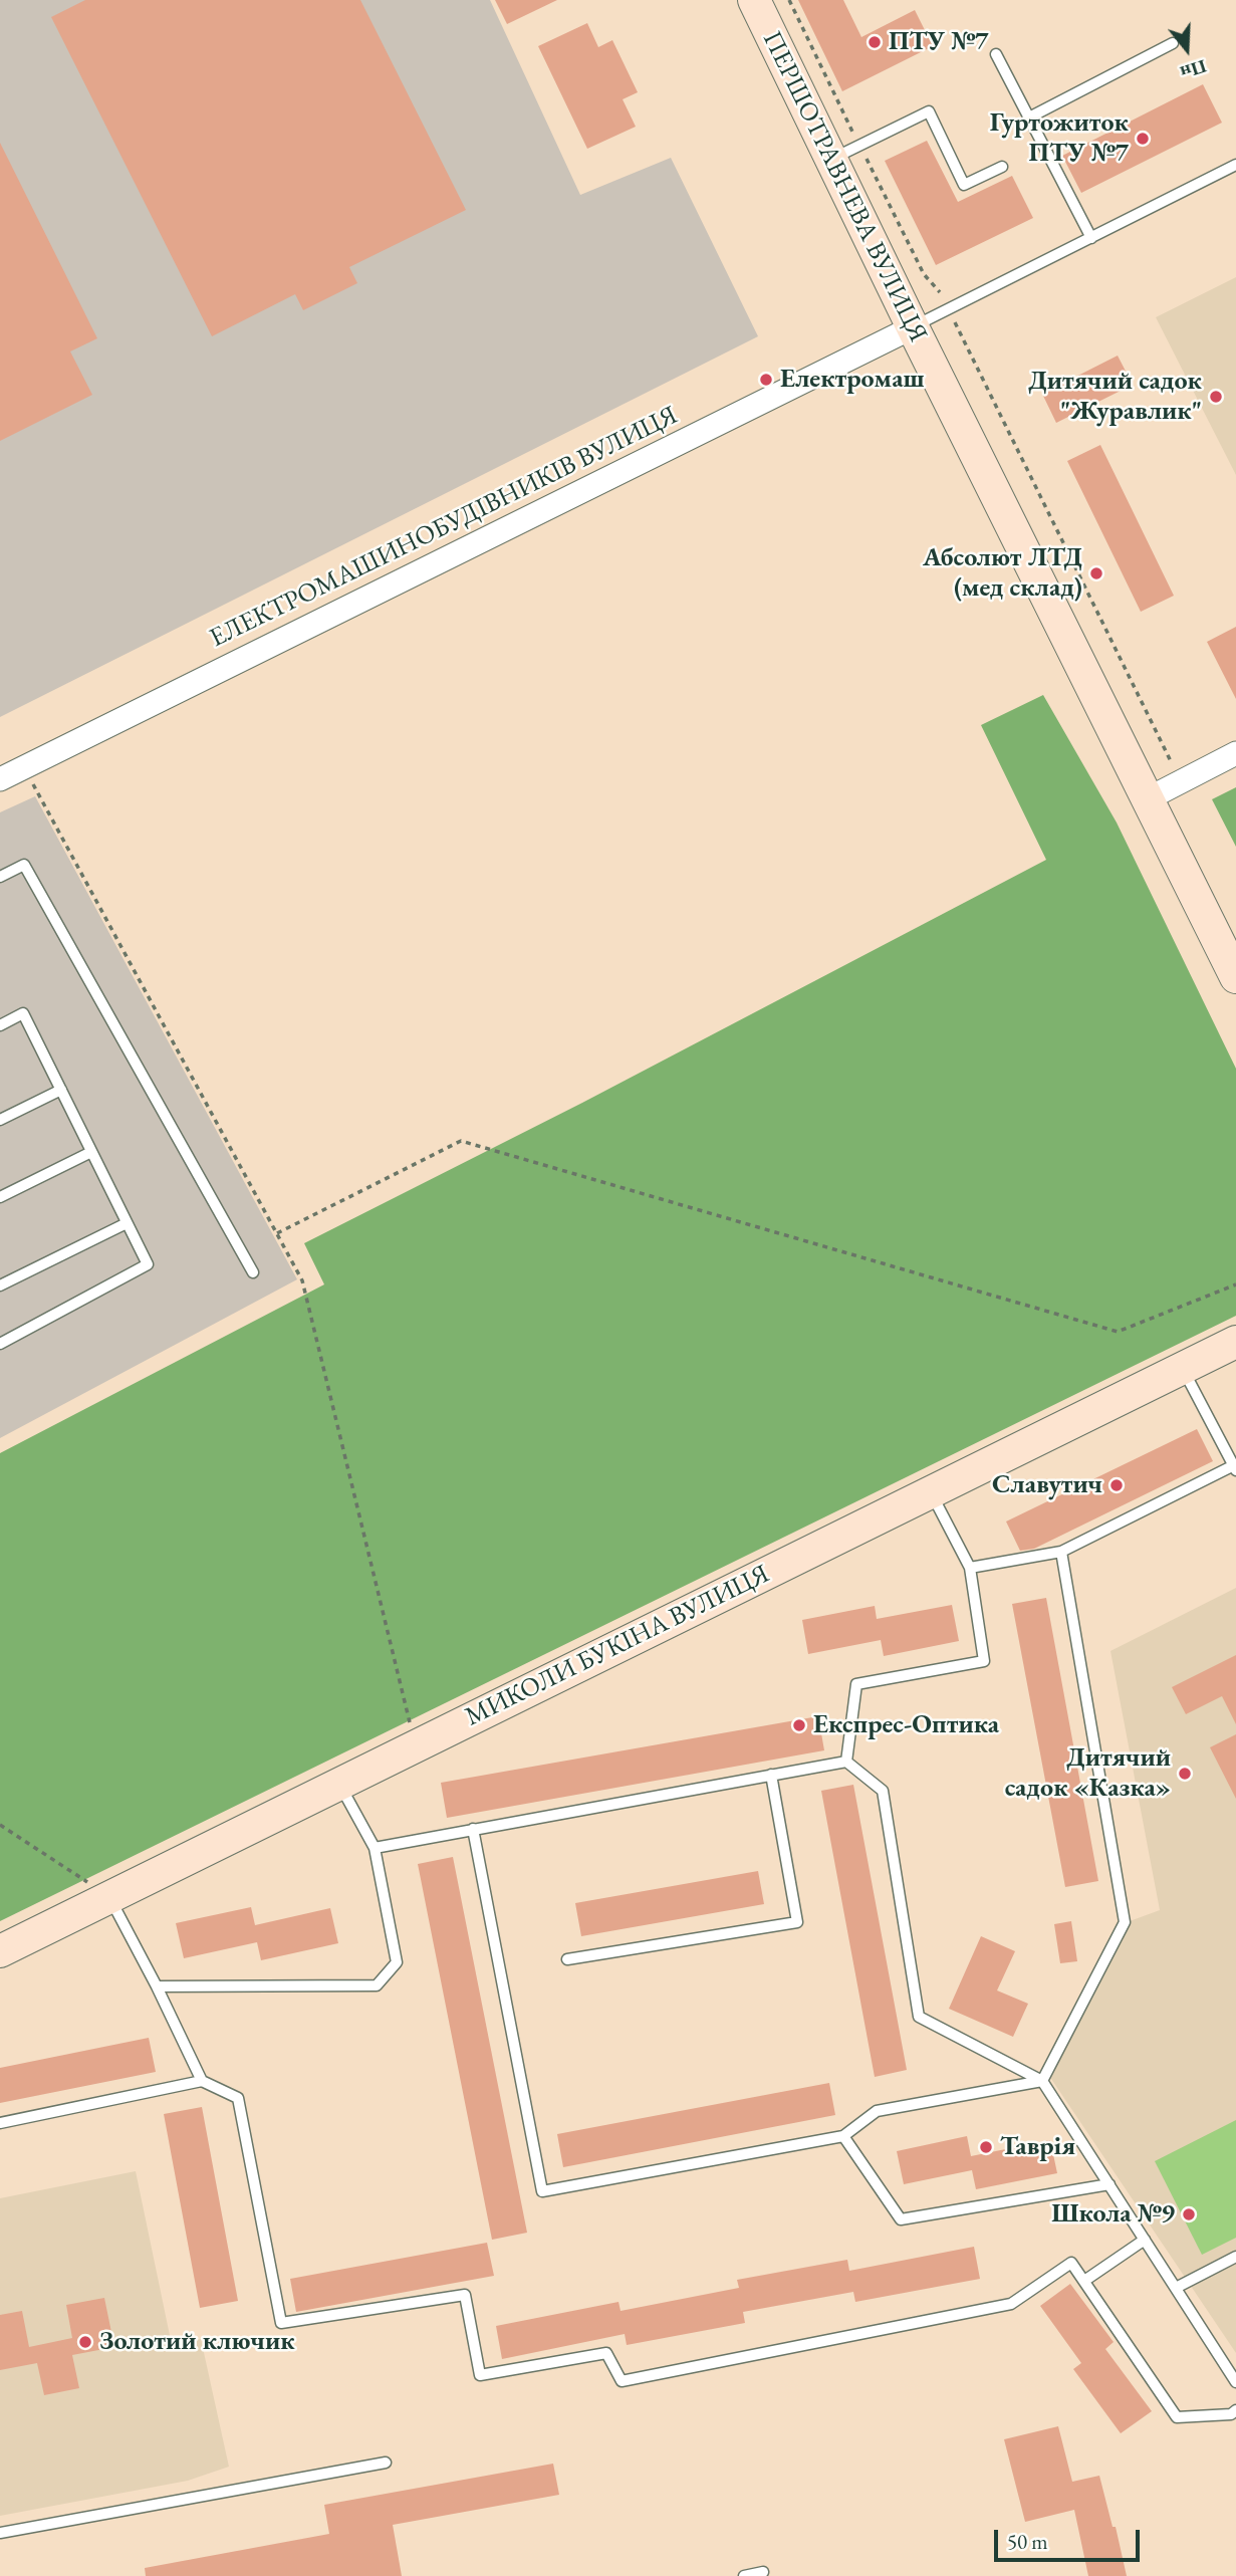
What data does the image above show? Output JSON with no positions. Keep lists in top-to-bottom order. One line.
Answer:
{"streets":{"street":["ПЕРШОТРАВНЕВА ВУЛИЦЯ","ЕЛЕКТРОМАШИНОБУДІВНИКІВ ВУЛИЦЯ","МИКОЛИ БУКІНА ВУЛИЦЯ"]},"crossings":[["ПЕРШОТРАВНЕВА ВУЛИЦЯ","ЕЛЕКТРОМАШИНОБУДІВНИКІВ ВУЛИЦЯ"]],"places":["ПТУ №7","Гуртожиток ПТУ №7","Електромаш","Дитячий садок \"Журавлик\"","Абсолют ЛТД (мед склад)","Славутич","Експрес-Оптика","Дитячий садок «Казка»","Таврія","Школа №9","Золотий ключик"],"scale_bar":"50 m","north":"bottom"}
